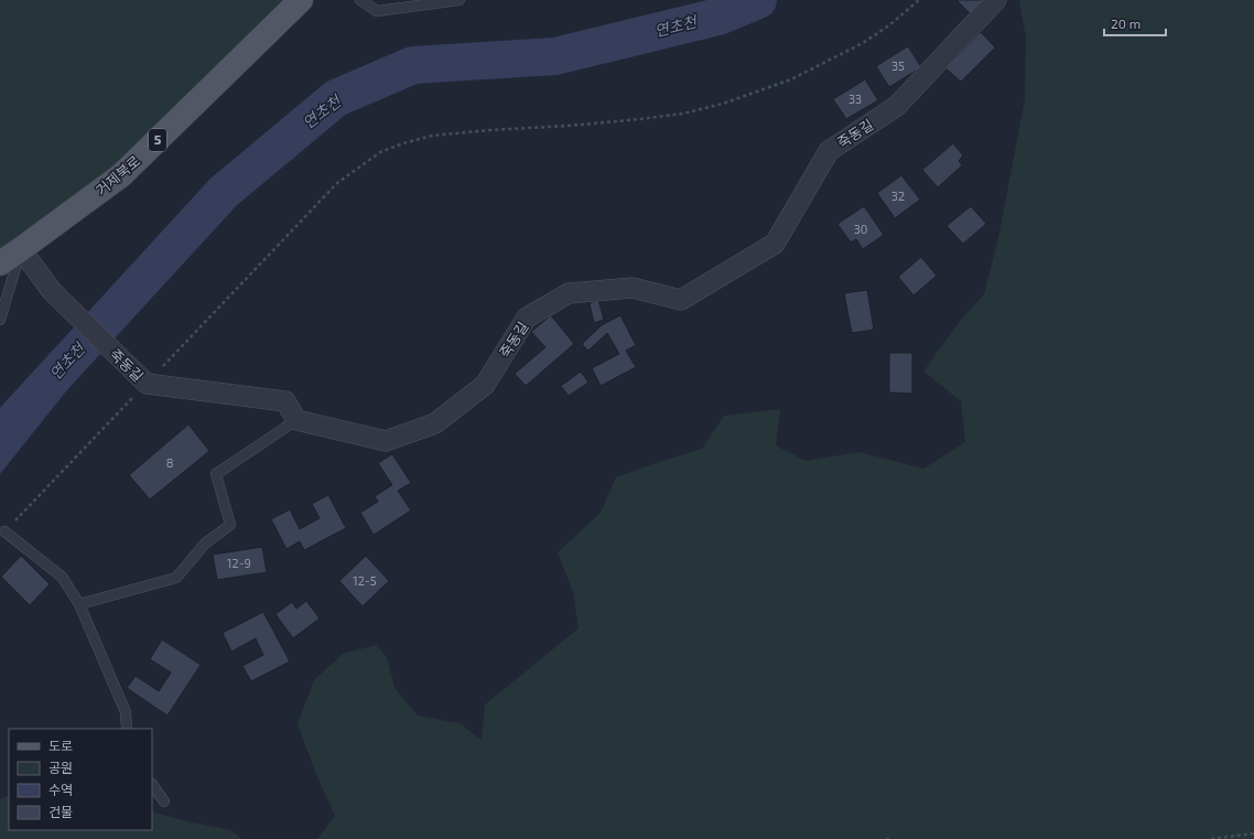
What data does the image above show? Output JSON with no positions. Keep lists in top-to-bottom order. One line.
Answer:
{"streets":{"main road":["5","거제북로"],"street":["죽동길"]},"crossings":[["죽동길","거제북로"]],"water":["연초천"],"house_numbers":["35","33","32","30","8","12-9","12-5"],"legend":["도로","공원","수역","건물"],"scale_bar":"20 m"}
